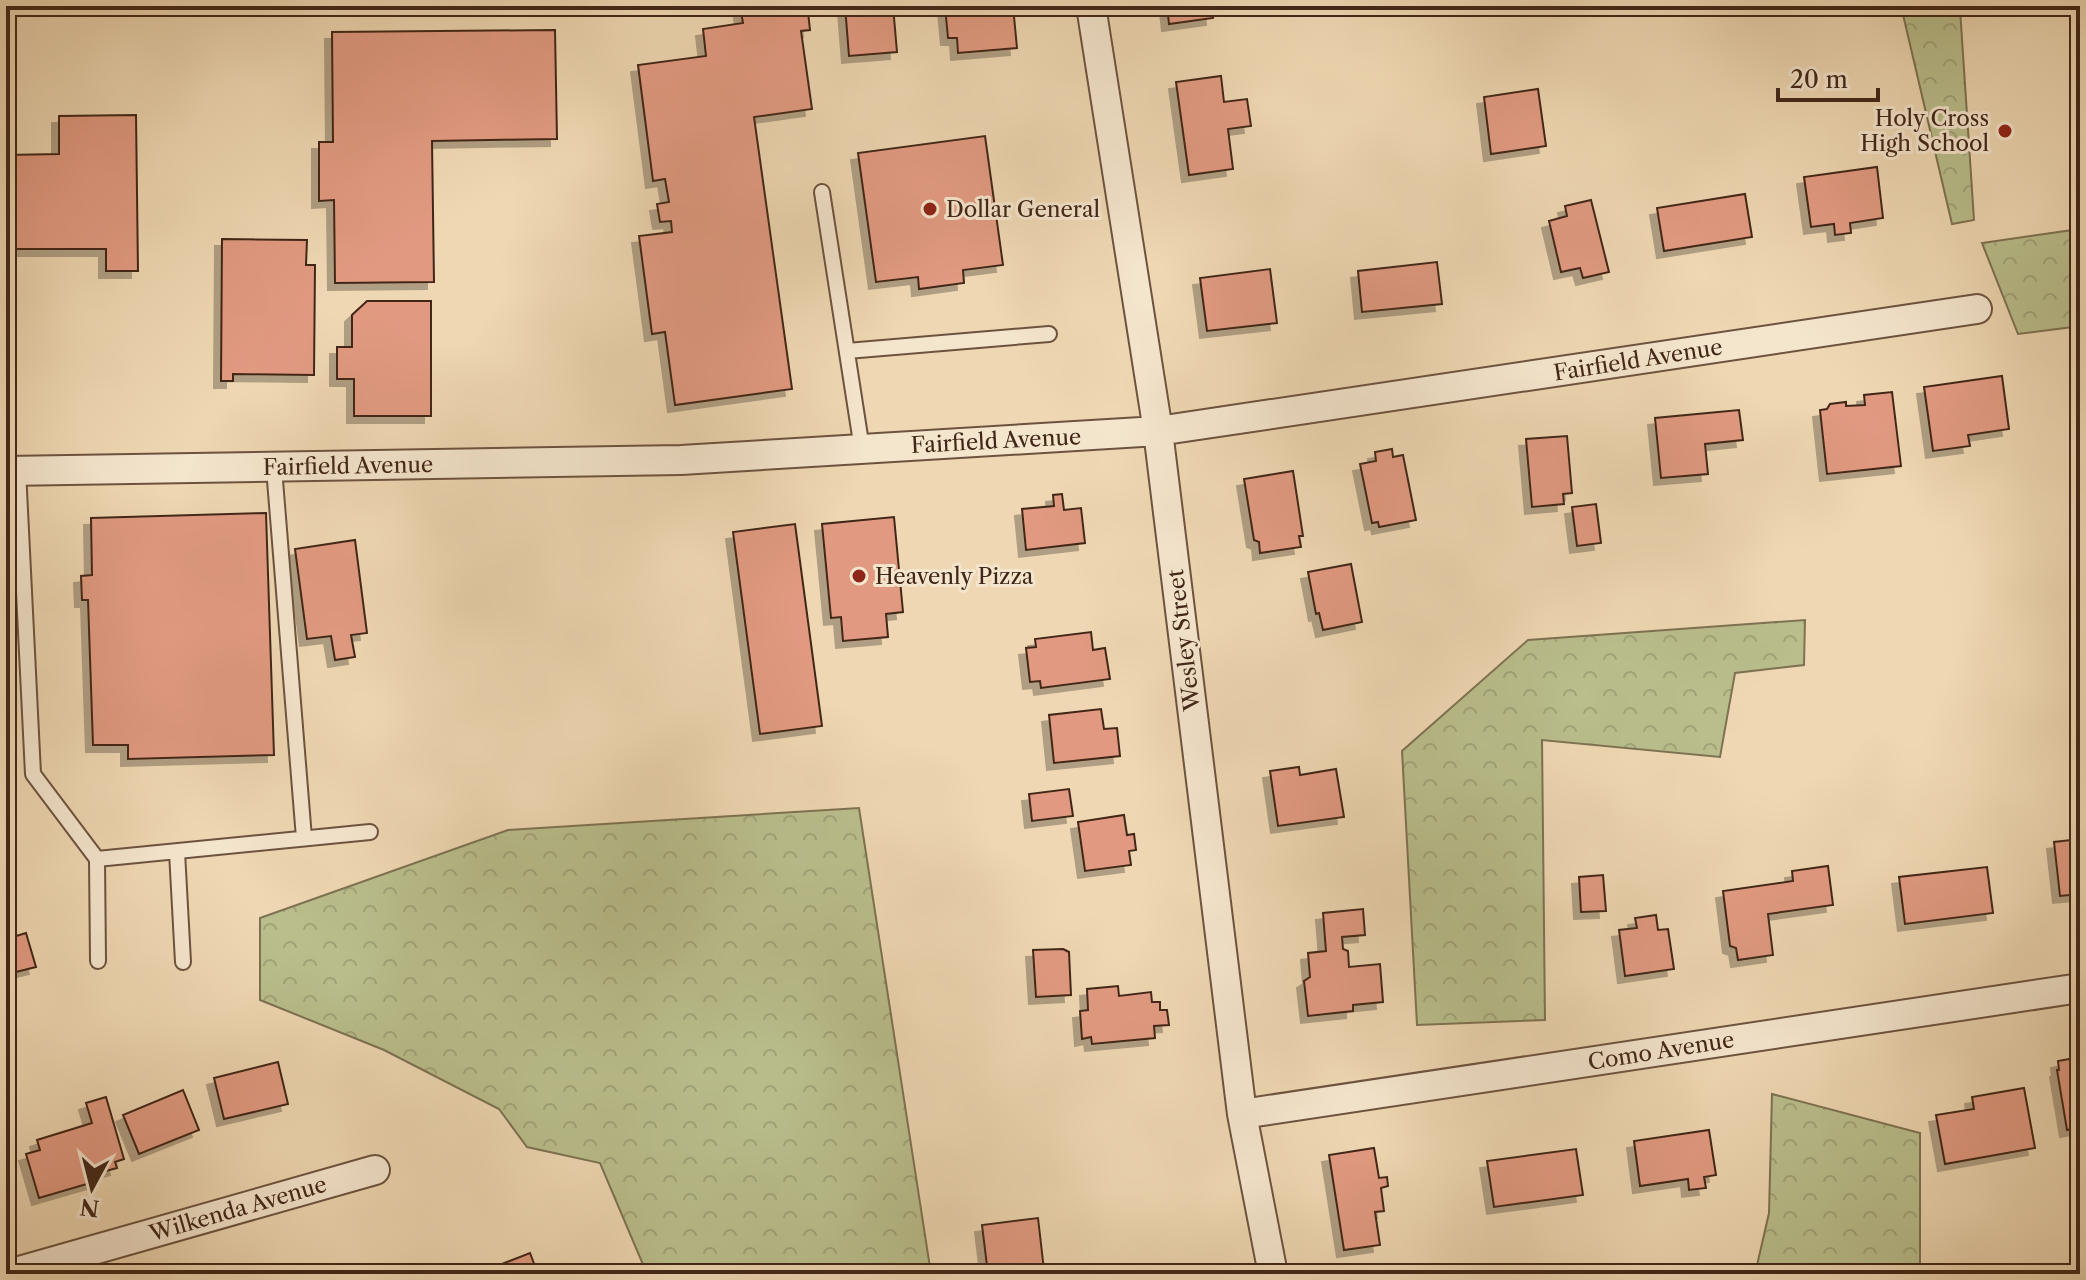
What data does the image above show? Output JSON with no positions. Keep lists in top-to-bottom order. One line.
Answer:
{"streets":{"street":["Fairfield Avenue","Wesley Street","Como Avenue","Wilkenda Avenue"]},"crossings":[["Fairfield Avenue","Wesley Street"],["Wesley Street","Como Avenue"]],"places":["Holy Cross High School","Dollar General","Heavenly Pizza"],"scale_bar":"20 m","north":"bottom"}
